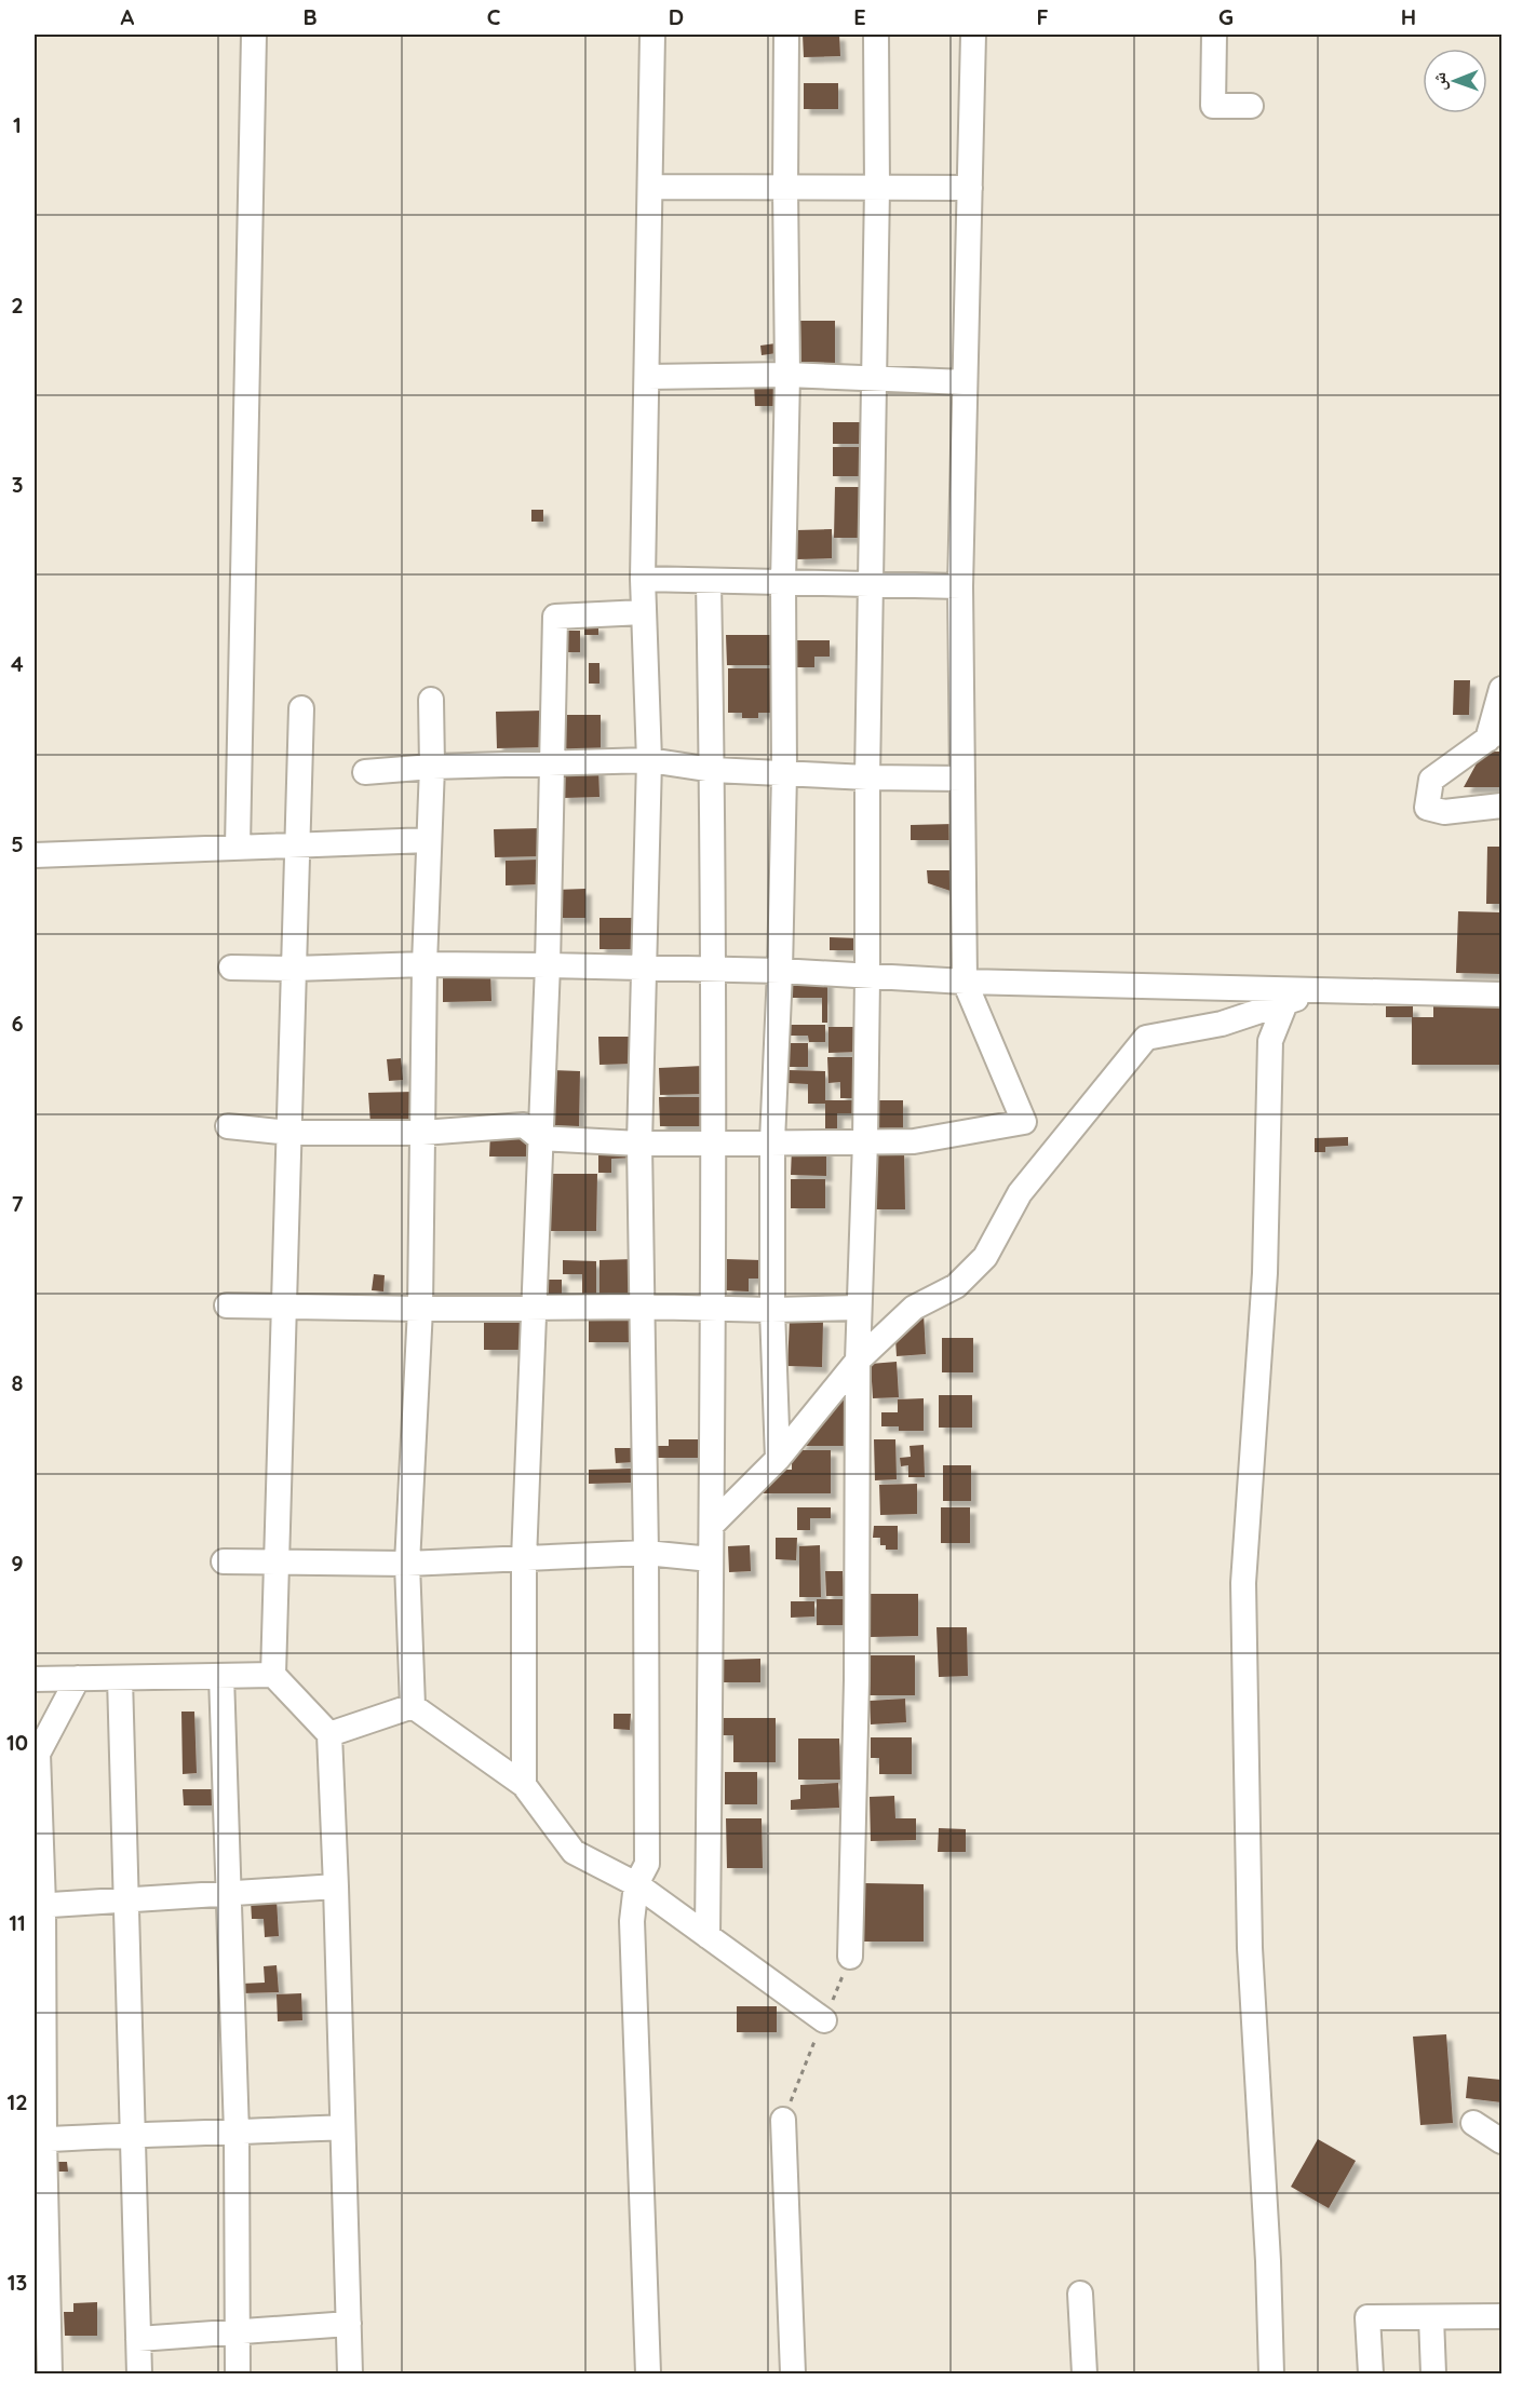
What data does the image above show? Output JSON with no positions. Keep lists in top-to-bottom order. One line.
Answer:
{"north":"left","grid":{"columns":["A","B","C","D","E","F","G","H"],"rows":["1","2","3","4","5","6","7","8","9","10","11","12","13"]}}
